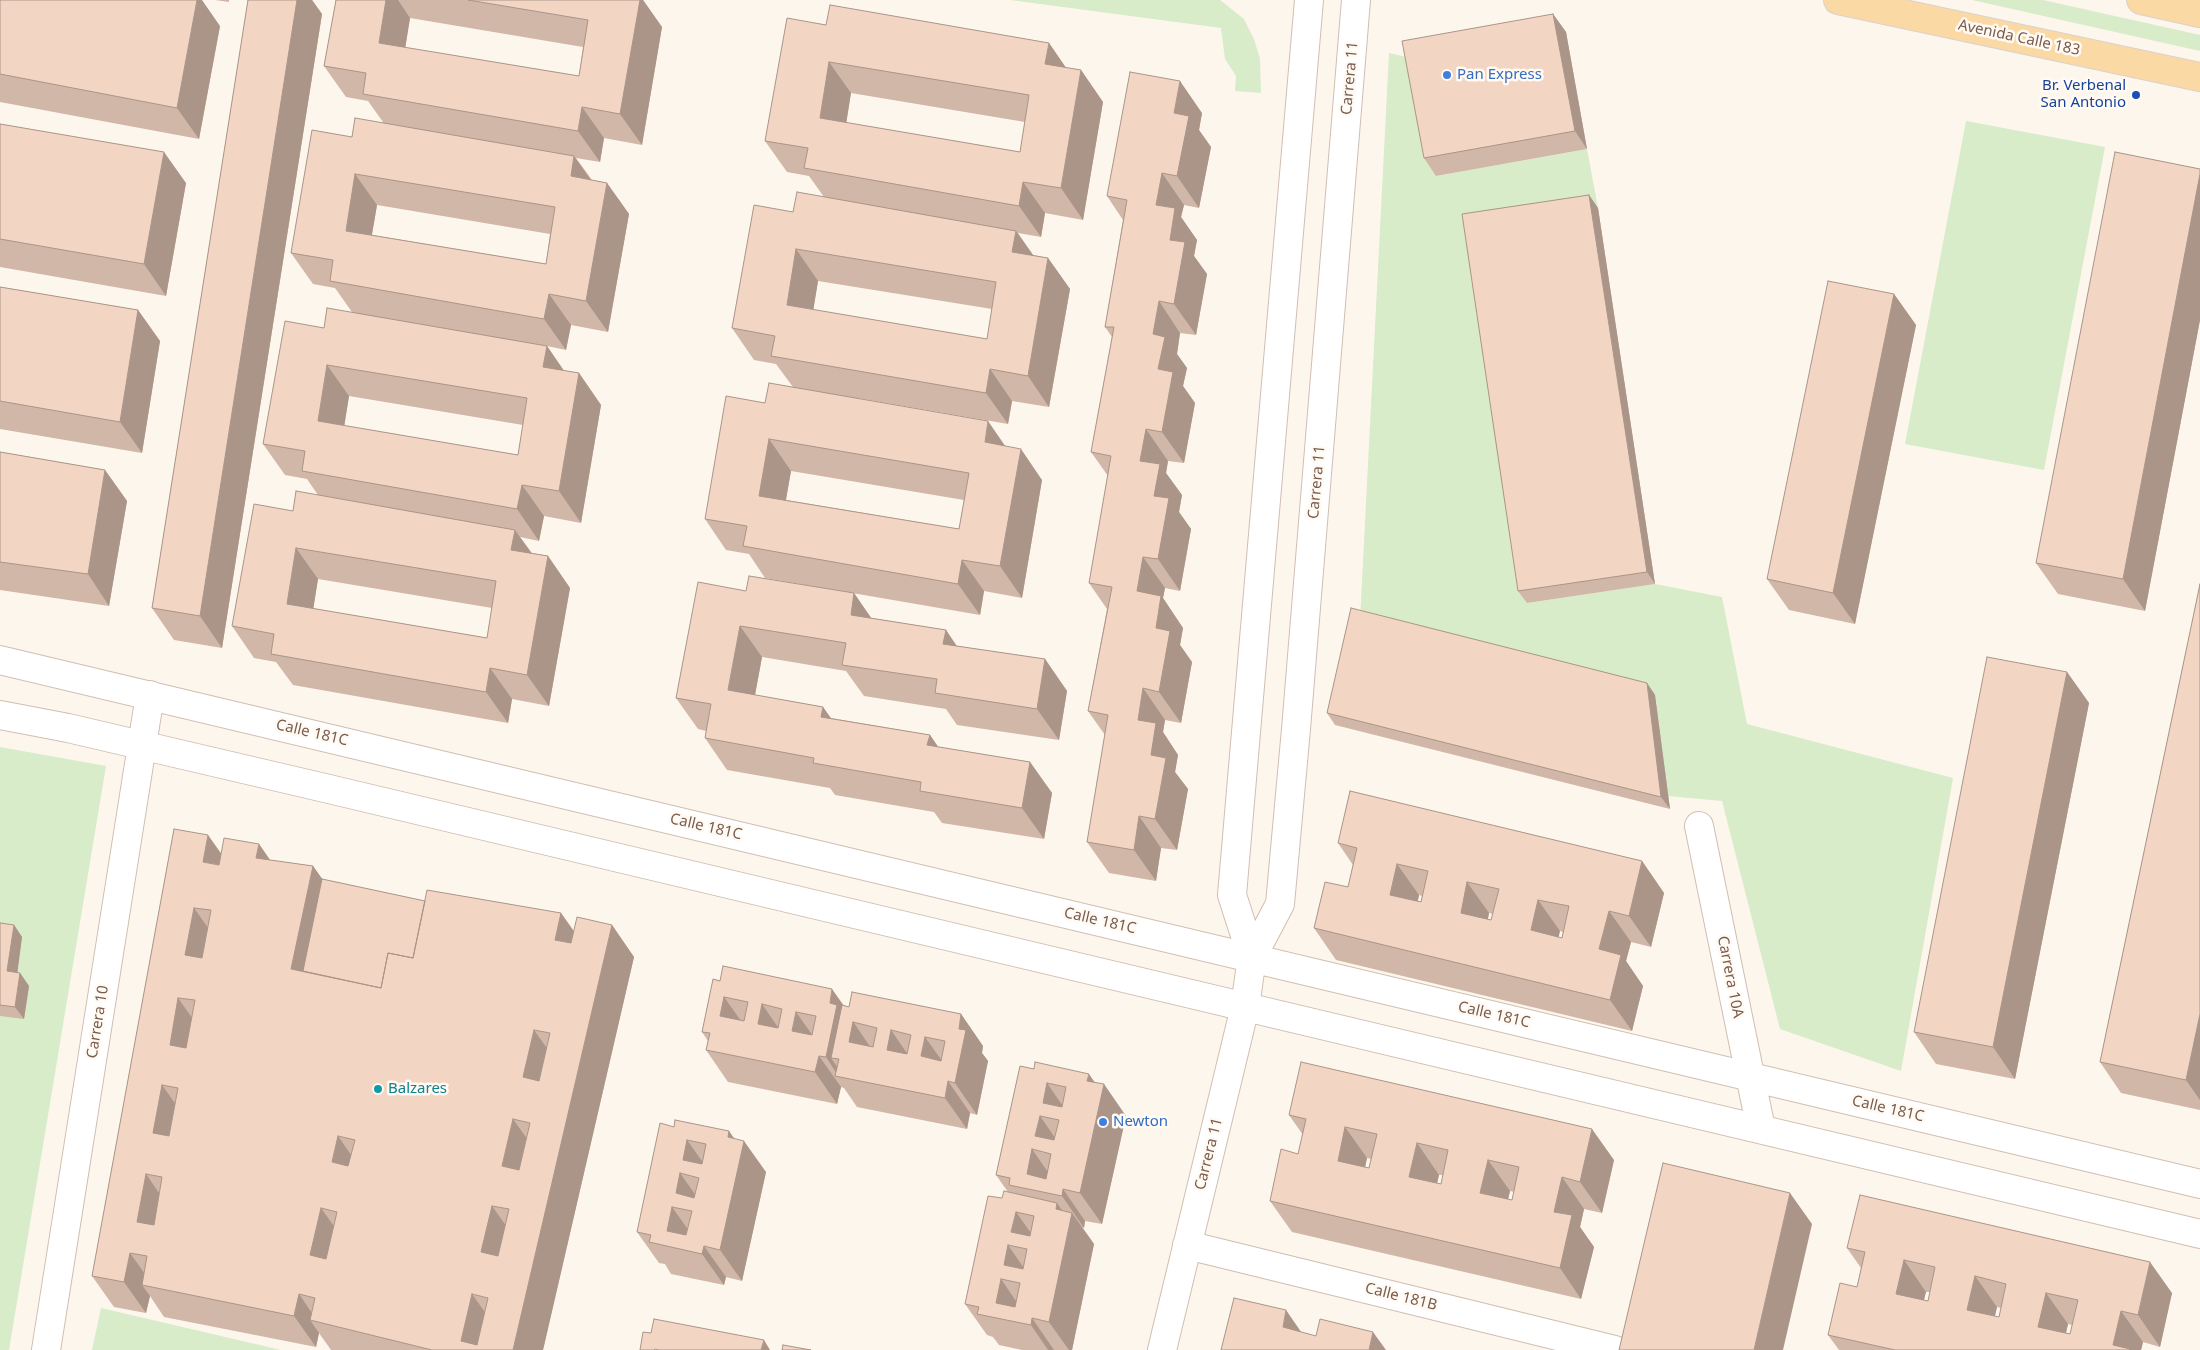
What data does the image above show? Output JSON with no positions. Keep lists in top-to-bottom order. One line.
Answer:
{"streets":{"main road":["Avenida Calle 183"],"street":["Carrera 11","Calle 181C","Carrera 10A","Carrera 10","Calle 181B"]},"crossings":[["Carrera 11","Calle 181C"],["Carrera 11","Calle 181B"],["Calle 181C","Carrera 10A"],["Calle 181C","Carrera 10"]],"places":["Pan Express","Br. Verbenal San Antonio","Balzares","Newton"]}
